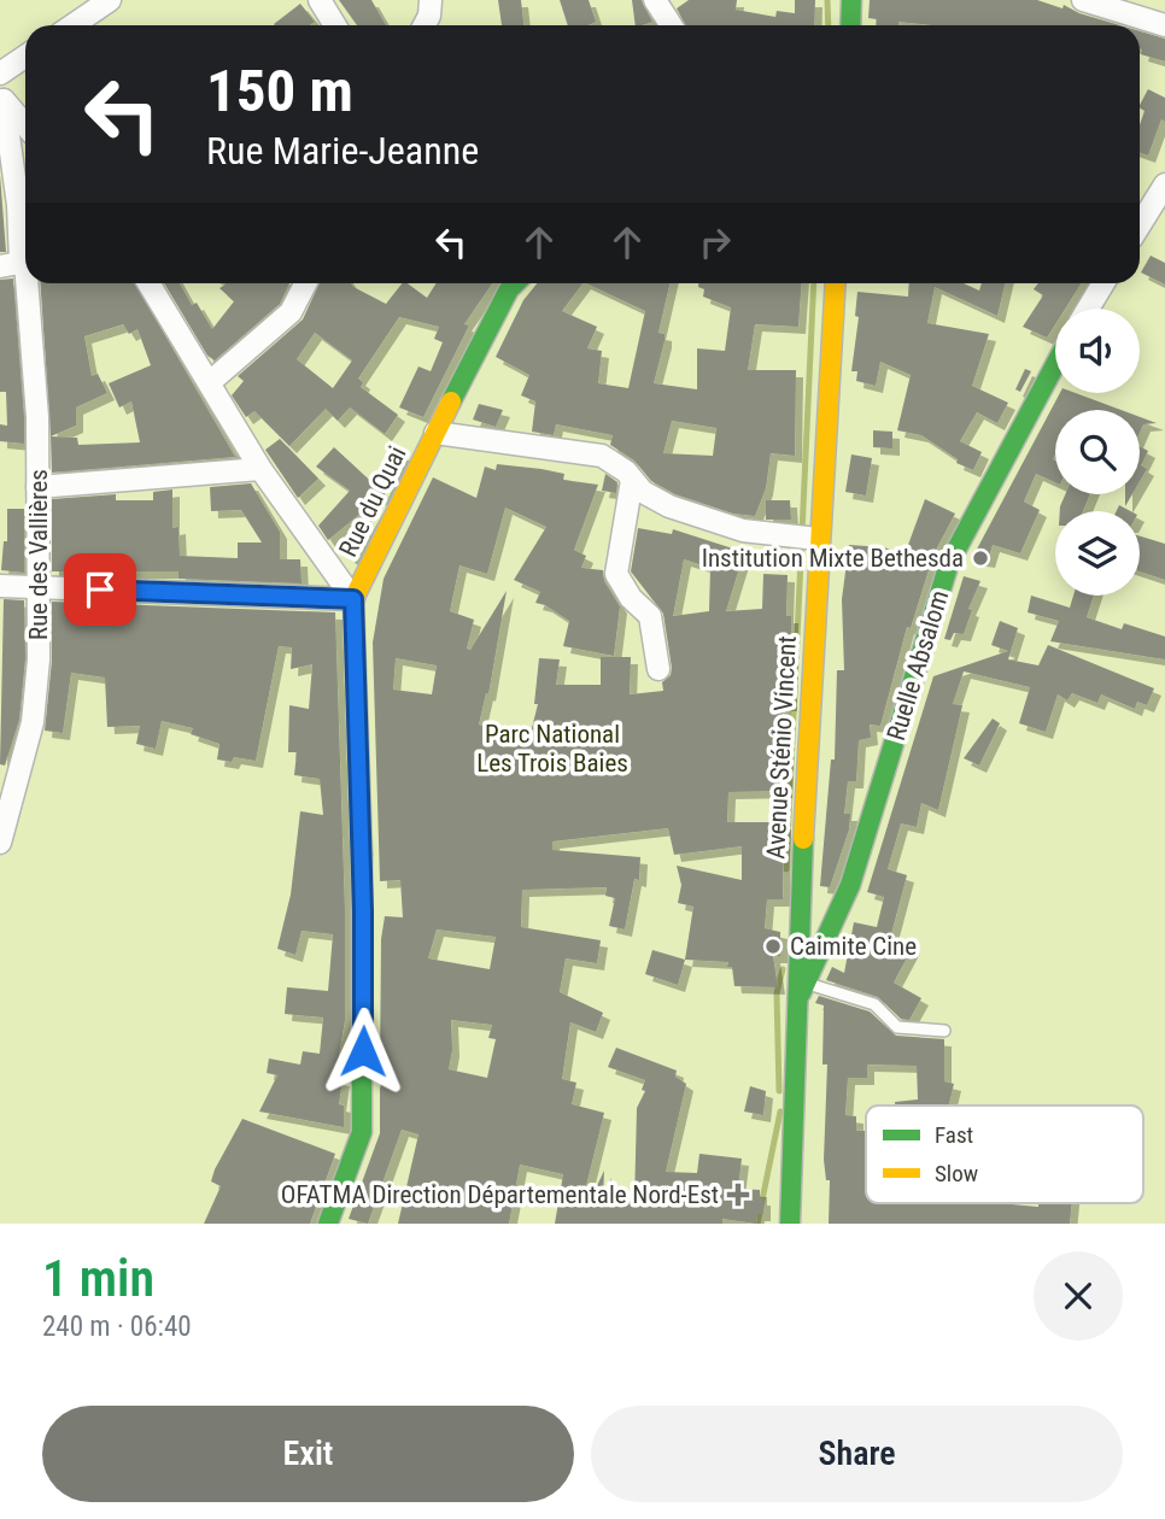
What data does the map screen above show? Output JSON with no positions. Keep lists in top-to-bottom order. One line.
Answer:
{"streets":{"street":["Rue du Quai","Rue des Vallières","Ruelle Absalom","Avenue Sténio Vincent"]},"crossings":[["Ruelle Absalom","Avenue Sténio Vincent"]],"parks":["Parc National Les Trois Baies"],"places":{"other":["Institution Mixte Bethesda","Caimite Cine"],"health":["OFATMA Direction Départementale Nord-Est"]},"legend":["Fast","Slow"],"page":{"turn":["150 m","Rue Marie-Jeanne"],"heading":["1 min","240 m · 06:40"],"buttons":["Exit","Share"]}}
